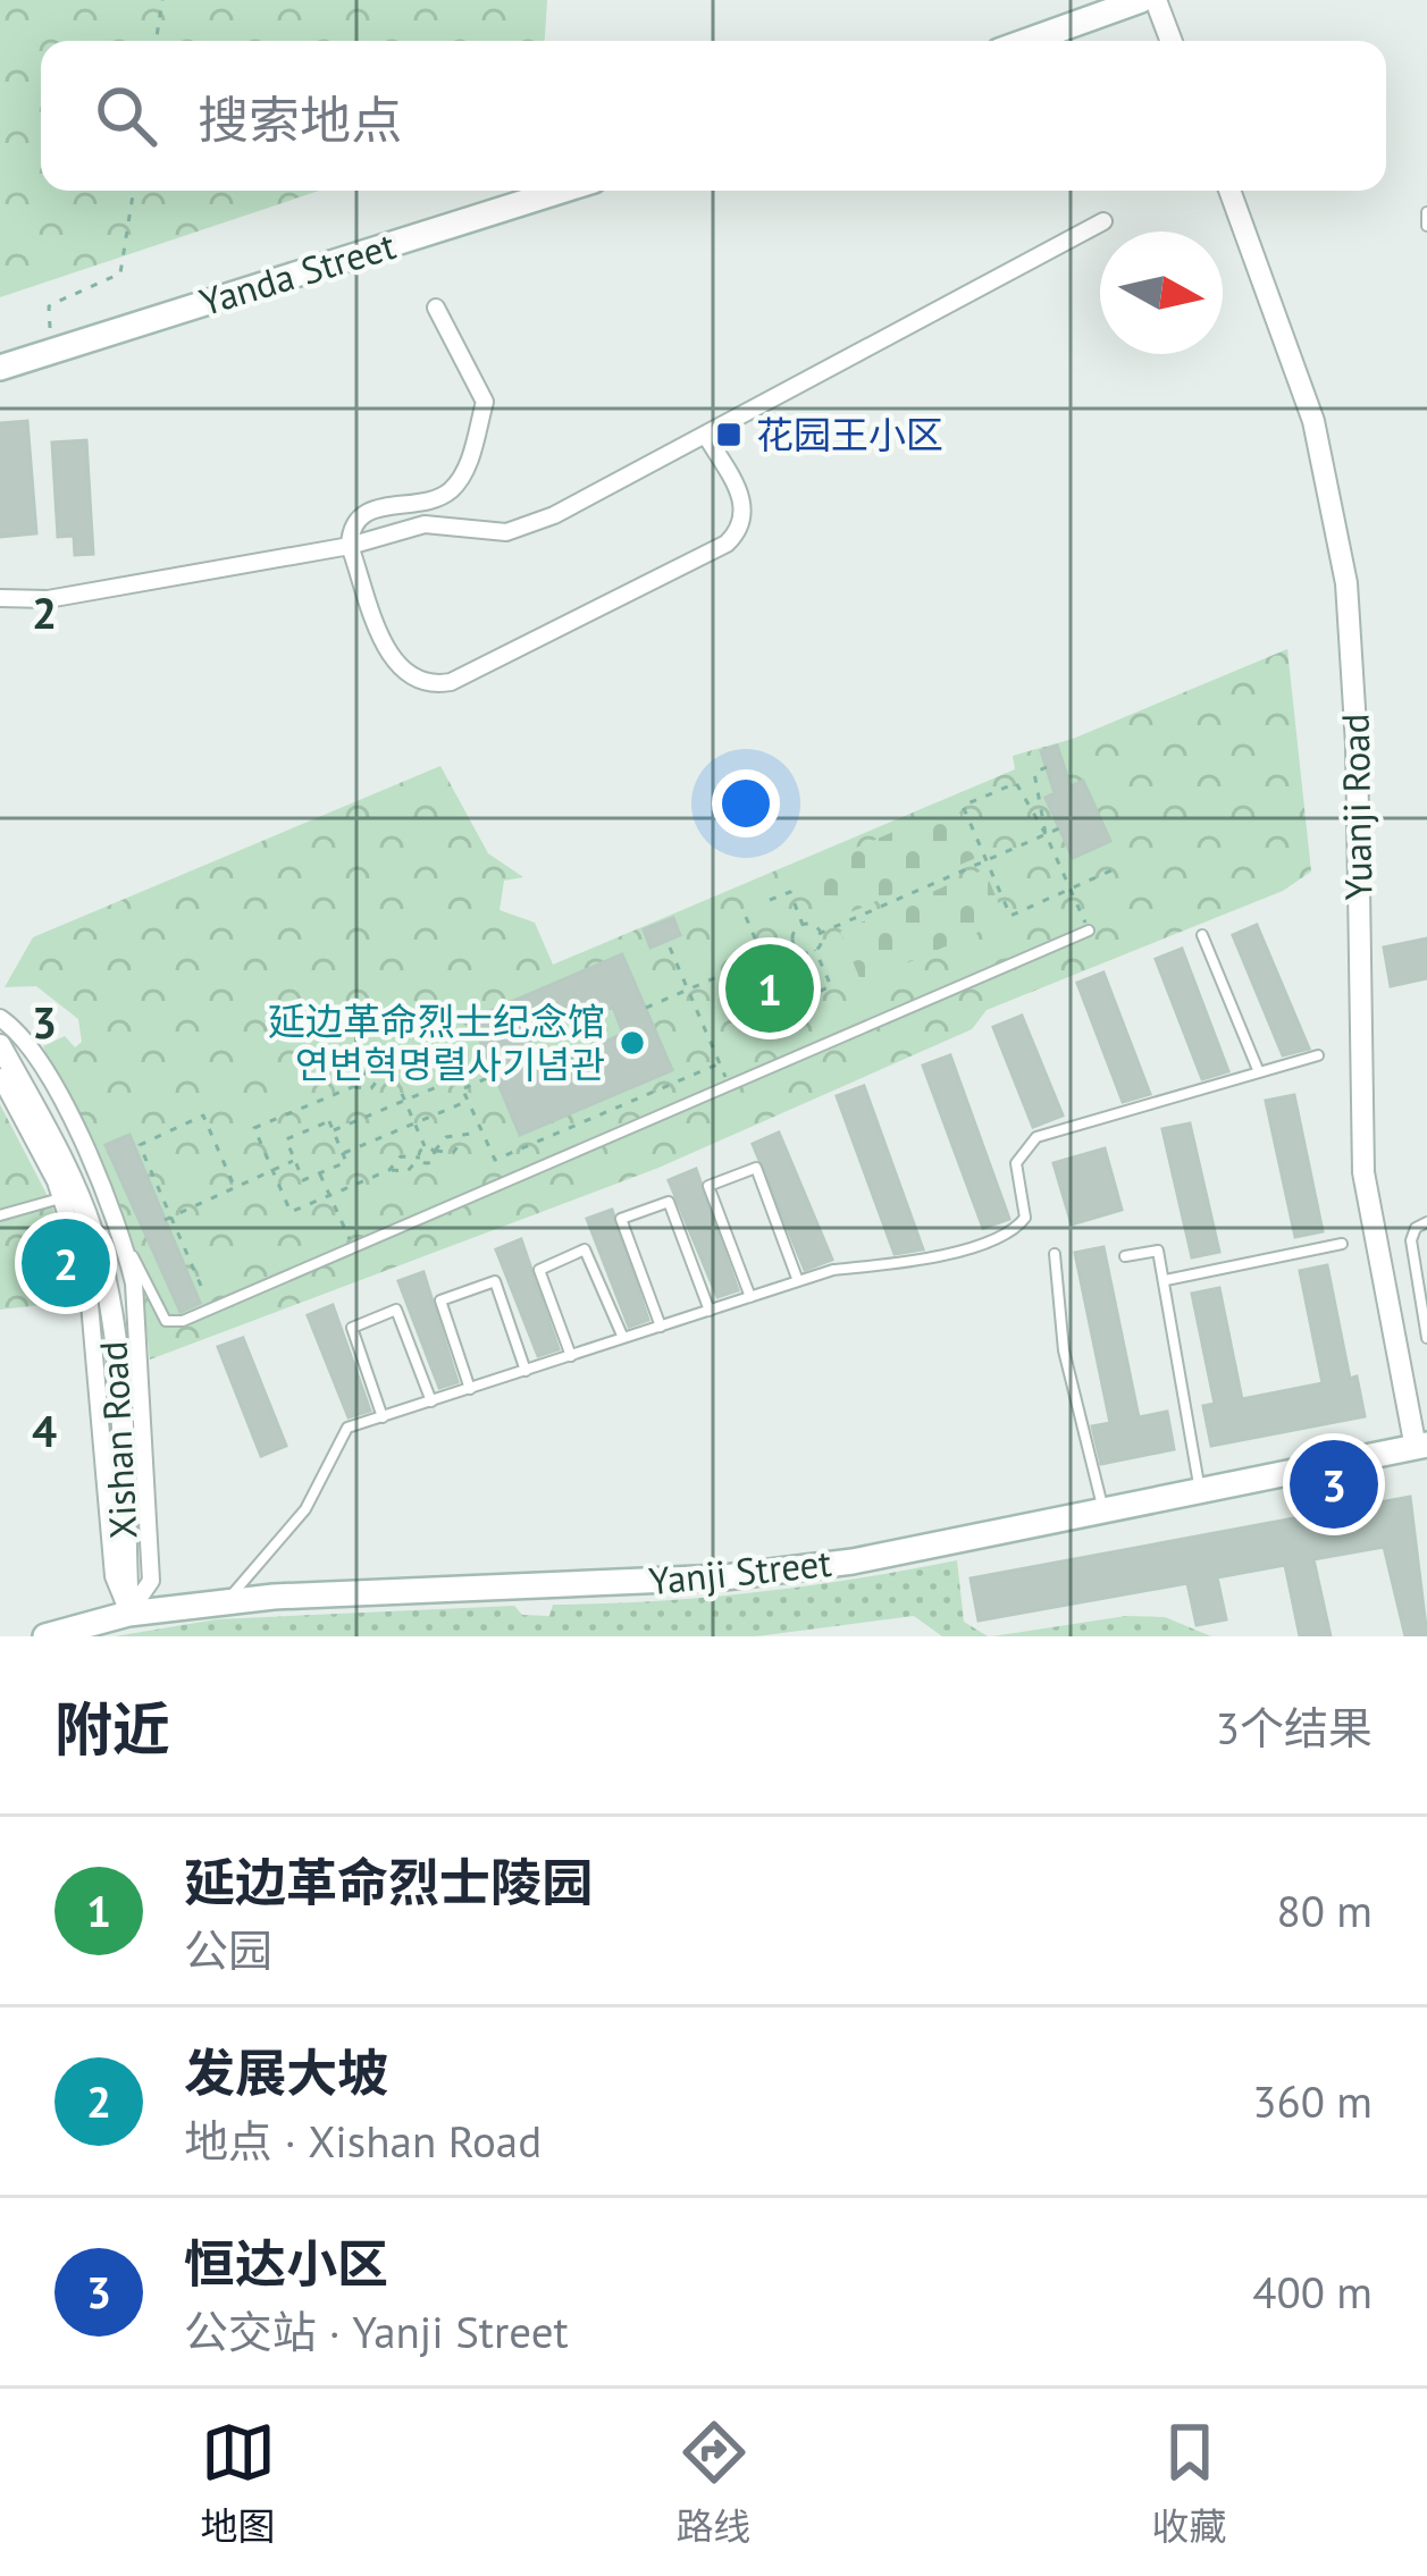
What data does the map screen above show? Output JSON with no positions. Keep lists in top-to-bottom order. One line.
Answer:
{"streets":{"main road":["Yanda Street","Yanji Street"],"street":["Yuanji Road","Xishan Road"]},"crossings":[["Yuanji Road","Yanji Street"],["Xishan Road","Yanji Street"]],"places":{"transit":["花园王小区"],"other":["延边革命烈士纪念馆 연변혁명렬사기념관"]},"north":"right","page":{"search":"搜索地点","pins":["1","2","3"],"heading":["附近","3个结果"],"list":[{"mark":"1","name":"延边革命烈士陵园","note":"公园","value":"80 m"},{"mark":"2","name":"发展大坡","note":"地点 · Xishan Road","value":"360 m"},{"mark":"3","name":"恒达小区","note":"公交站 · Yanji Street","value":"400 m"}],"nav":["地图","路线","收藏"]},"grid":{"rows":["2","3","4"]}}
